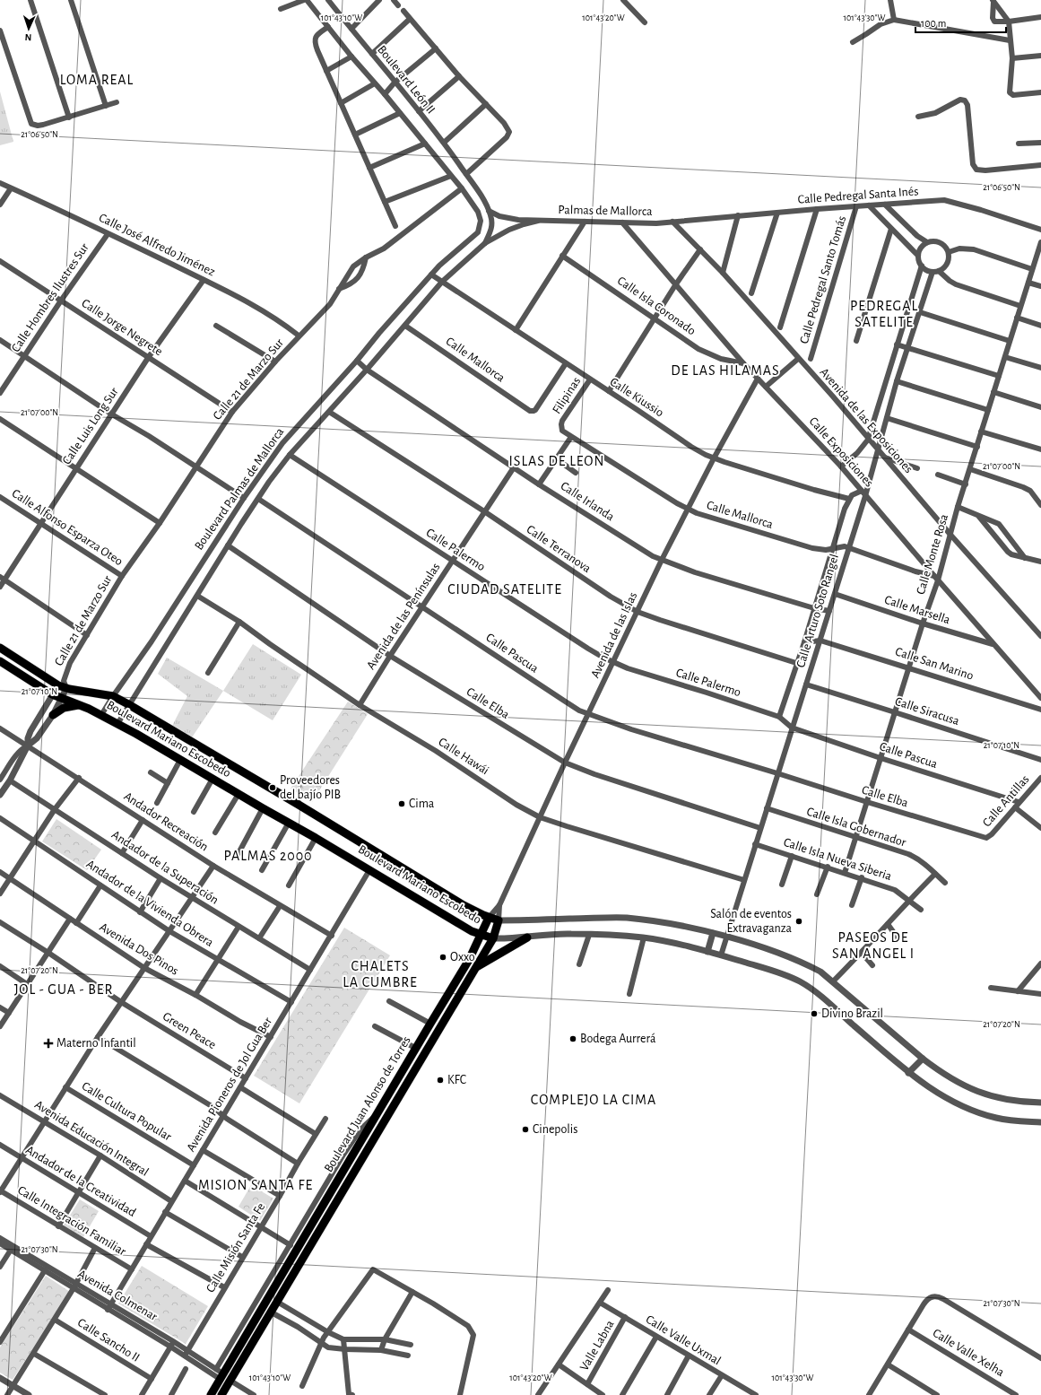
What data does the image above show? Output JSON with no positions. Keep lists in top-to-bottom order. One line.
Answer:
{"streets":{"main road":["Boulevard Mariano Escobedo","Boulevard Juan Alonso de Torres"],"street":["Boulevard León II","Calle Pedregal Santa Inés","Palmas de Mallorca","Calle José Alfredo Jiménez","Calle Pedregal Santo Tomás","Calle Hombres Ilustres Sur","Calle Isla Coronado","Calle Jorge Negrete","Calle Mallorca","Calle 21 de Marzo Sur","Filipinas","Calle Kiussio","Avenida de las Exposiciones","Calle Luis Long Sur","Calle Exposiciones","Boulevard Palmas de Mallorca","Calle Irlanda","Calle Alfonso Esparza Oteo","Calle Terranova","Calle Palermo","Calle Monte Rosa","Calle Marsella","Calle Arturo Soto Rangel","Avenida de las Penínsulas","Avenida de las Islas","Calle Pascua","Calle San Marino","Calle Elba","Calle Siracusa","Calle Hawái","Calle Antillas","Andador Recreación","Calle Isla Gobernador","Calle Isla Nueva Siberia","Andador de la Superación","Andador de la Vivienda Obrera","Avenida Dos Pinos","Green Peace","Avenida Pioneros de Jol Gua Ber","Calle Cultura Popular","Avenida Educación Integral","Andador de la Creatividad","Calle Integración Familiar","Calle Misión Santa Fe","Avenida Colmenar","Calle Sancho II","Calle Valle Uxmal","Valle Labna","Calle Valle Xelha"]},"crossings":[["Boulevard León II","Palmas de Mallorca"],["Calle Pedregal Santa Inés","Palmas de Mallorca"],["Calle Pedregal Santa Inés","Calle Pedregal Santo Tomás"],["Calle Pedregal Santa Inés","Avenida de las Exposiciones"],["Palmas de Mallorca","Calle Kiussio"],["Palmas de Mallorca","Avenida de las Exposiciones"],["Palmas de Mallorca","Calle Exposiciones"],["Palmas de Mallorca","Boulevard Palmas de Mallorca"],["Calle José Alfredo Jiménez","Calle Hombres Ilustres Sur"],["Calle José Alfredo Jiménez","Calle 21 de Marzo Sur"],["Calle José Alfredo Jiménez","Calle Luis Long Sur"],["Calle Hombres Ilustres Sur","Calle Jorge Negrete"],["Calle Isla Coronado","Calle Exposiciones"],["Calle Jorge Negrete","Calle 21 de Marzo Sur"],["Calle Jorge Negrete","Calle Luis Long Sur"],["Calle Mallorca","Filipinas"],["Calle Mallorca","Calle Kiussio"],["Calle Mallorca","Calle Exposiciones"],["Calle Mallorca","Boulevard Palmas de Mallorca"],["Calle Mallorca","Calle Monte Rosa"],["Calle Mallorca","Calle Arturo Soto Rangel"],["Calle Mallorca","Avenida de las Islas"],["Calle 21 de Marzo Sur","Calle Alfonso Esparza Oteo"],["Calle 21 de Marzo Sur","Boulevard Mariano Escobedo"],["Filipinas","Calle Kiussio"],["Calle Kiussio","Boulevard Palmas de Mallorca"],["Calle Kiussio","Avenida de las Islas"],["Avenida de las Exposiciones","Calle Monte Rosa"],["Avenida de las Exposiciones","Calle Arturo Soto Rangel"],["Calle Luis Long Sur","Calle Alfonso Esparza Oteo"],["Calle Exposiciones","Calle Monte Rosa"],["Calle Exposiciones","Calle Marsella"],["Calle Exposiciones","Calle Arturo Soto Rangel"],["Calle Exposiciones","Avenida de las Islas"],["Boulevard Palmas de Mallorca","Calle Irlanda"],["Boulevard Palmas de Mallorca","Calle Terranova"],["Boulevard Palmas de Mallorca","Calle Palermo"],["Boulevard Palmas de Mallorca","Calle Pascua"],["Boulevard Palmas de Mallorca","Calle Elba"],["Boulevard Palmas de Mallorca","Boulevard Mariano Escobedo"],["Boulevard Palmas de Mallorca","Calle Hawái"],["Calle Irlanda","Calle Arturo Soto Rangel"],["Calle Irlanda","Avenida de las Penínsulas"],["Calle Irlanda","Avenida de las Islas"],["Calle Terranova","Avenida de las Penínsulas"],["Calle Terranova","Avenida de las Islas"],["Calle Palermo","Calle Arturo Soto Rangel"],["Calle Palermo","Avenida de las Penínsulas"],["Calle Palermo","Avenida de las Islas"],["Calle Palermo","Calle Pascua"],["Calle Monte Rosa","Calle Marsella"],["Calle Monte Rosa","Calle Pascua"],["Calle Monte Rosa","Calle San Marino"],["Calle Monte Rosa","Calle Elba"],["Calle Monte Rosa","Calle Siracusa"],["Calle Monte Rosa","Calle Isla Gobernador"],["Calle Monte Rosa","Calle Isla Nueva Siberia"],["Calle Marsella","Calle Arturo Soto Rangel"],["Calle Arturo Soto Rangel","Calle Pascua"],["Calle Arturo Soto Rangel","Calle San Marino"],["Calle Arturo Soto Rangel","Calle Elba"],["Calle Arturo Soto Rangel","Calle Siracusa"],["Calle Arturo Soto Rangel","Boulevard Mariano Escobedo"],["Calle Arturo Soto Rangel","Calle Hawái"],["Calle Arturo Soto Rangel","Calle Isla Gobernador"],["Calle Arturo Soto Rangel","Calle Isla Nueva Siberia"],["Avenida de las Penínsulas","Calle Pascua"],["Avenida de las Penínsulas","Calle Elba"],["Avenida de las Penínsulas","Calle Hawái"],["Avenida de las Islas","Calle Pascua"],["Avenida de las Islas","Calle Elba"],["Avenida de las Islas","Boulevard Mariano Escobedo"],["Avenida de las Islas","Calle Hawái"],["Avenida de las Islas","Boulevard Juan Alonso de Torres"],["Calle Pascua","Calle Elba"],["Calle Pascua","Calle Antillas"],["Calle Elba","Calle Antillas"],["Boulevard Mariano Escobedo","Avenida Pioneros de Jol Gua Ber"],["Boulevard Mariano Escobedo","Boulevard Juan Alonso de Torres"],["Andador Recreación","Avenida Pioneros de Jol Gua Ber"],["Andador de la Superación","Avenida Pioneros de Jol Gua Ber"],["Andador de la Vivienda Obrera","Avenida Pioneros de Jol Gua Ber"],["Avenida Dos Pinos","Avenida Pioneros de Jol Gua Ber"],["Green Peace","Avenida Pioneros de Jol Gua Ber"],["Avenida Pioneros de Jol Gua Ber","Calle Cultura Popular"],["Avenida Pioneros de Jol Gua Ber","Avenida Educación Integral"],["Avenida Pioneros de Jol Gua Ber","Andador de la Creatividad"],["Avenida Pioneros de Jol Gua Ber","Calle Integración Familiar"],["Avenida Pioneros de Jol Gua Ber","Avenida Colmenar"],["Boulevard Juan Alonso de Torres","Avenida Colmenar"],["Calle Misión Santa Fe","Avenida Colmenar"],["Calle Valle Uxmal","Valle Labna"]],"districts":["LOMA REAL","PEDREGAL SATELITE","DE LAS HILAMAS","ISLAS DE LEON","CIUDAD SATELITE","PALMAS 2000","PASEOS DE SAN ANGEL I","CHALETS LA CUMBRE","JOL - GUA - BER","COMPLEJO LA CIMA","MISION SANTA FE"],"places":{"other":["Proveedores del bajío PIB","Cima","Salón de eventos Extravaganza","Oxxo","Divino Brazil","Bodega Aurrerá","KFC","Cinepolis"],"health":["Materno Infantil"]},"scale_bar":"100 m","north":"bottom","coordinates":["101°43'10\"W","101°43'20\"W","101°43'30\"W","21°06'50\"N","21°07'00\"N","21°07'10\"N","21°07'20\"N","21°07'30\"N"]}
